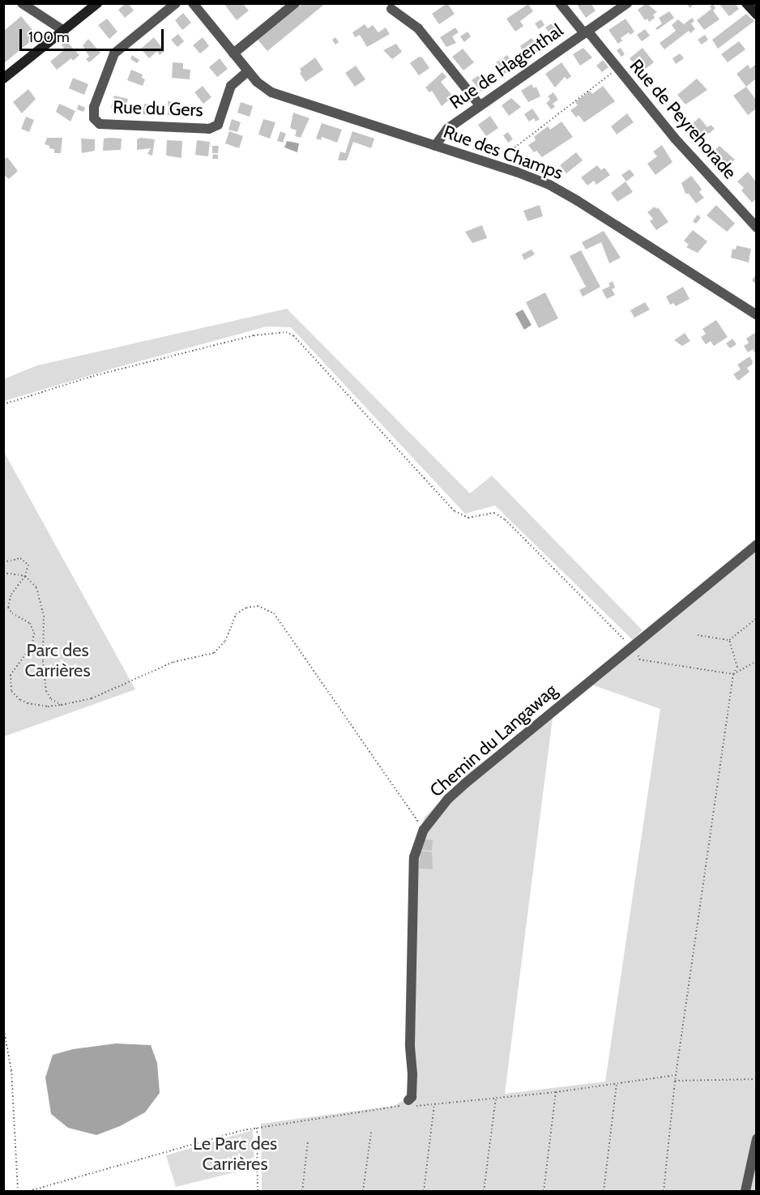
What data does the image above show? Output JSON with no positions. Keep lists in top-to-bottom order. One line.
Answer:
{"streets":{"street":["Rue de Hagenthal","Rue du Gers","Rue de Peyrehorade","Rue des Champs","Chemin du Langawag"]},"crossings":[["Rue de Hagenthal","Rue de Peyrehorade"],["Rue de Hagenthal","Rue des Champs"],["Rue du Gers","Rue des Champs"]],"parks":["Parc des Carrières","Le Parc des Carrières"],"scale_bar":"100 m"}
